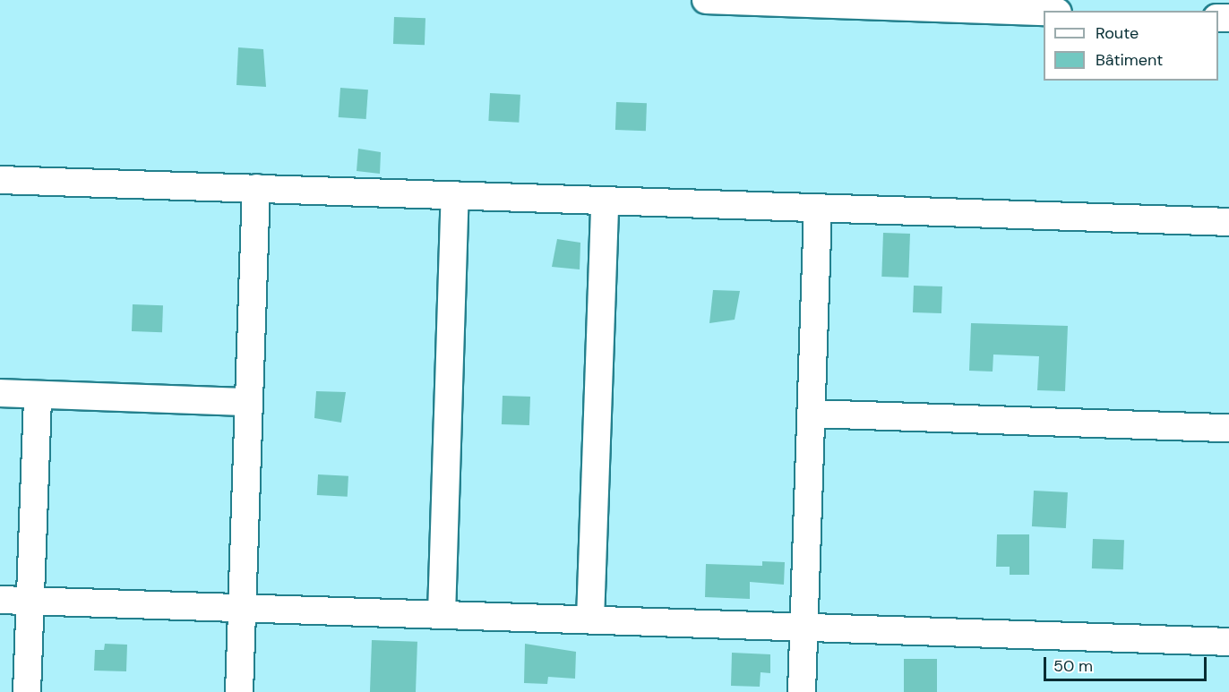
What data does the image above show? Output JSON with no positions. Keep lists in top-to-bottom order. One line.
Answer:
{"legend":["Route","Bâtiment"],"scale_bar":"50 m"}
